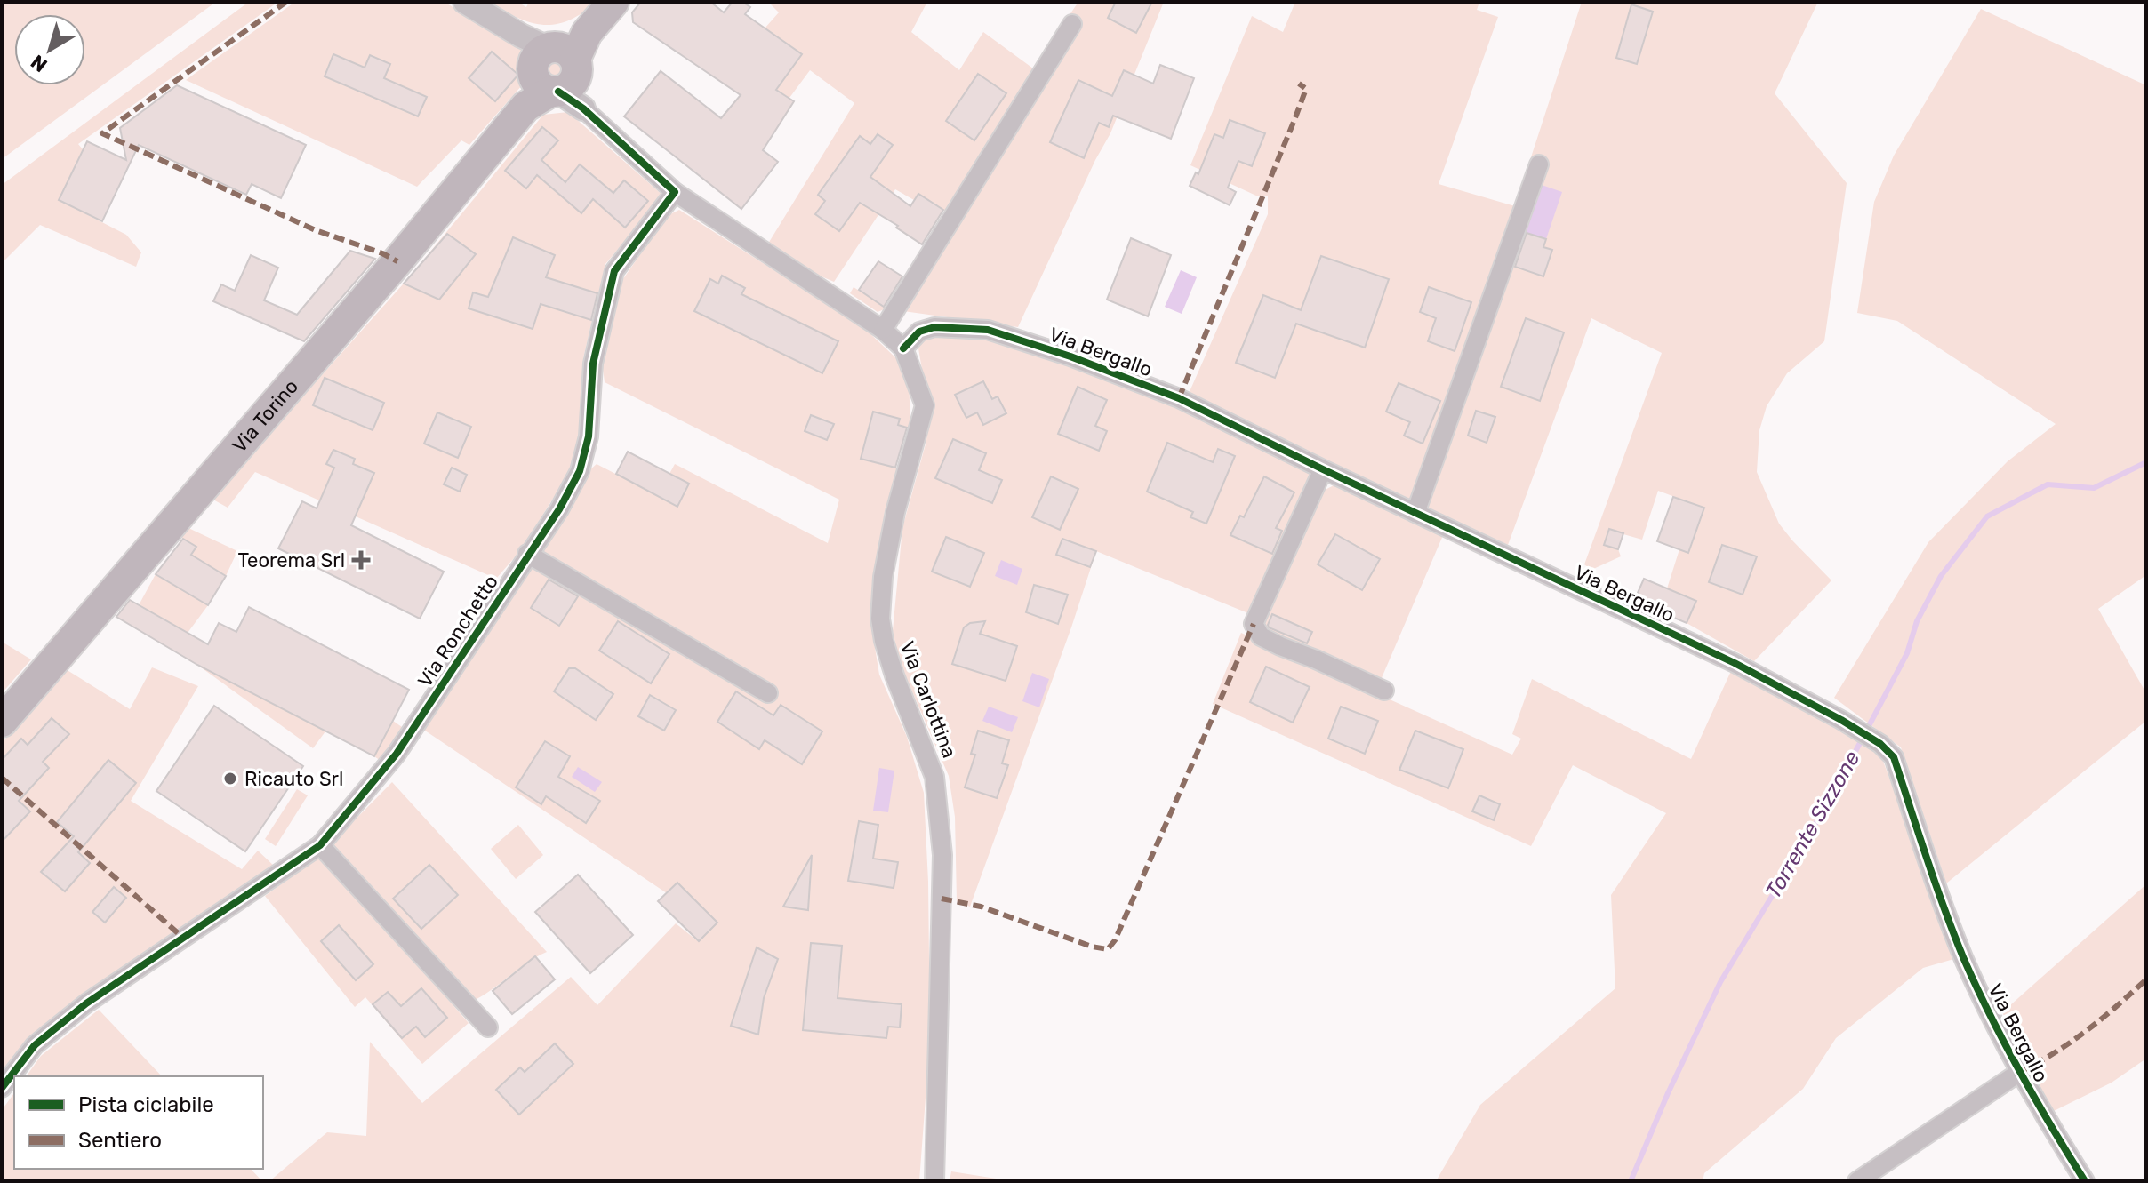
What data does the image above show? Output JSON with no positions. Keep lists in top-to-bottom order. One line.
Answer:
{"streets":{"main road":["Via Torino"],"street":["Via Bergallo","Via Ronchetto","Via Carlottina"]},"crossings":[["Via Bergallo","Via Carlottina"],["Via Ronchetto","Via Carlottina"]],"water":["Torrente Sizzone"],"places":{"health":["Teorema Srl"],"other":["Ricauto Srl"]},"legend":["Pista ciclabile","Sentiero"],"north":"bottom left"}
